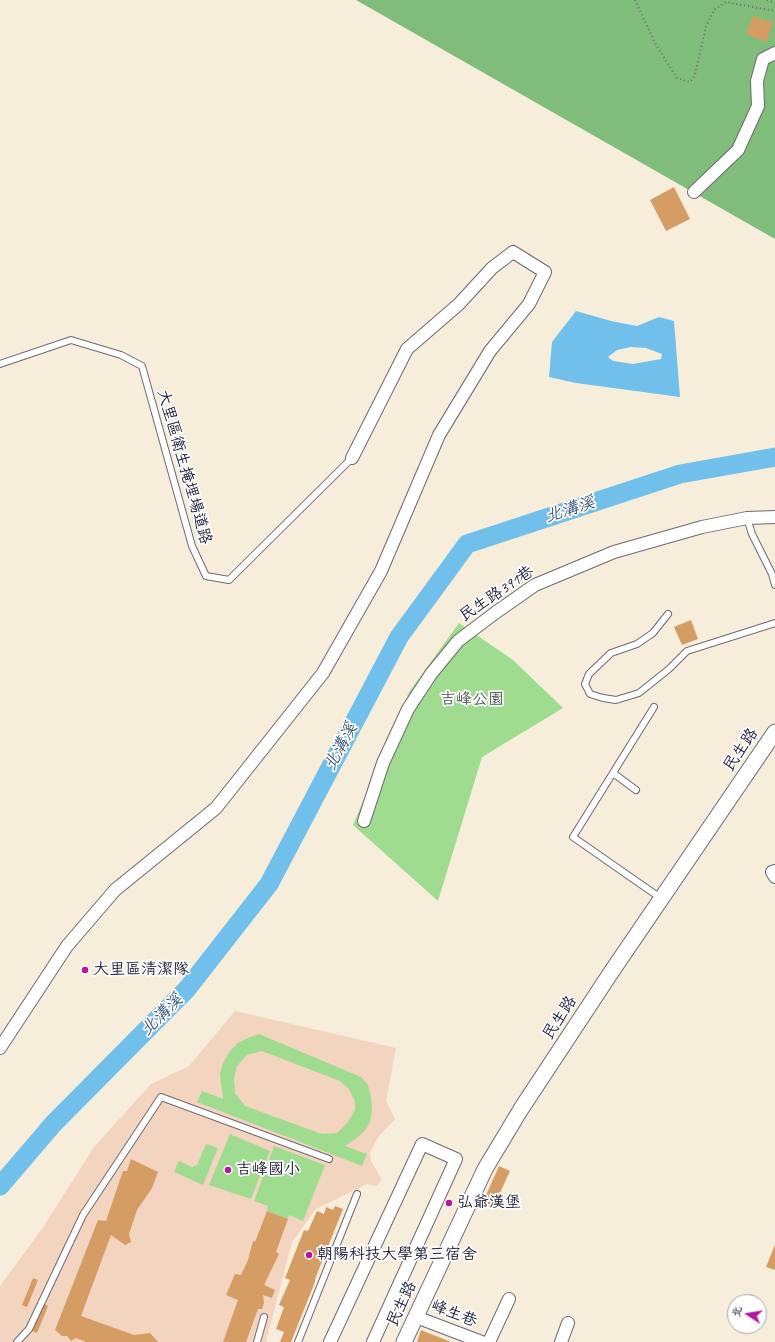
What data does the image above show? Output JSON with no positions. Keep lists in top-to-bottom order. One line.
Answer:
{"streets":{"street":["民生路391巷","民生路","峰生巷"],"lane":["大里區衛生掩埋場道路"]},"crossings":[["民生路","峰生巷"]],"water":["北溝溪"],"parks":["吉峰公園"],"places":["大里區清潔隊","吉峰國小","弘爺漢堡","朝陽科技大學第三宿舍"],"north":"left"}
